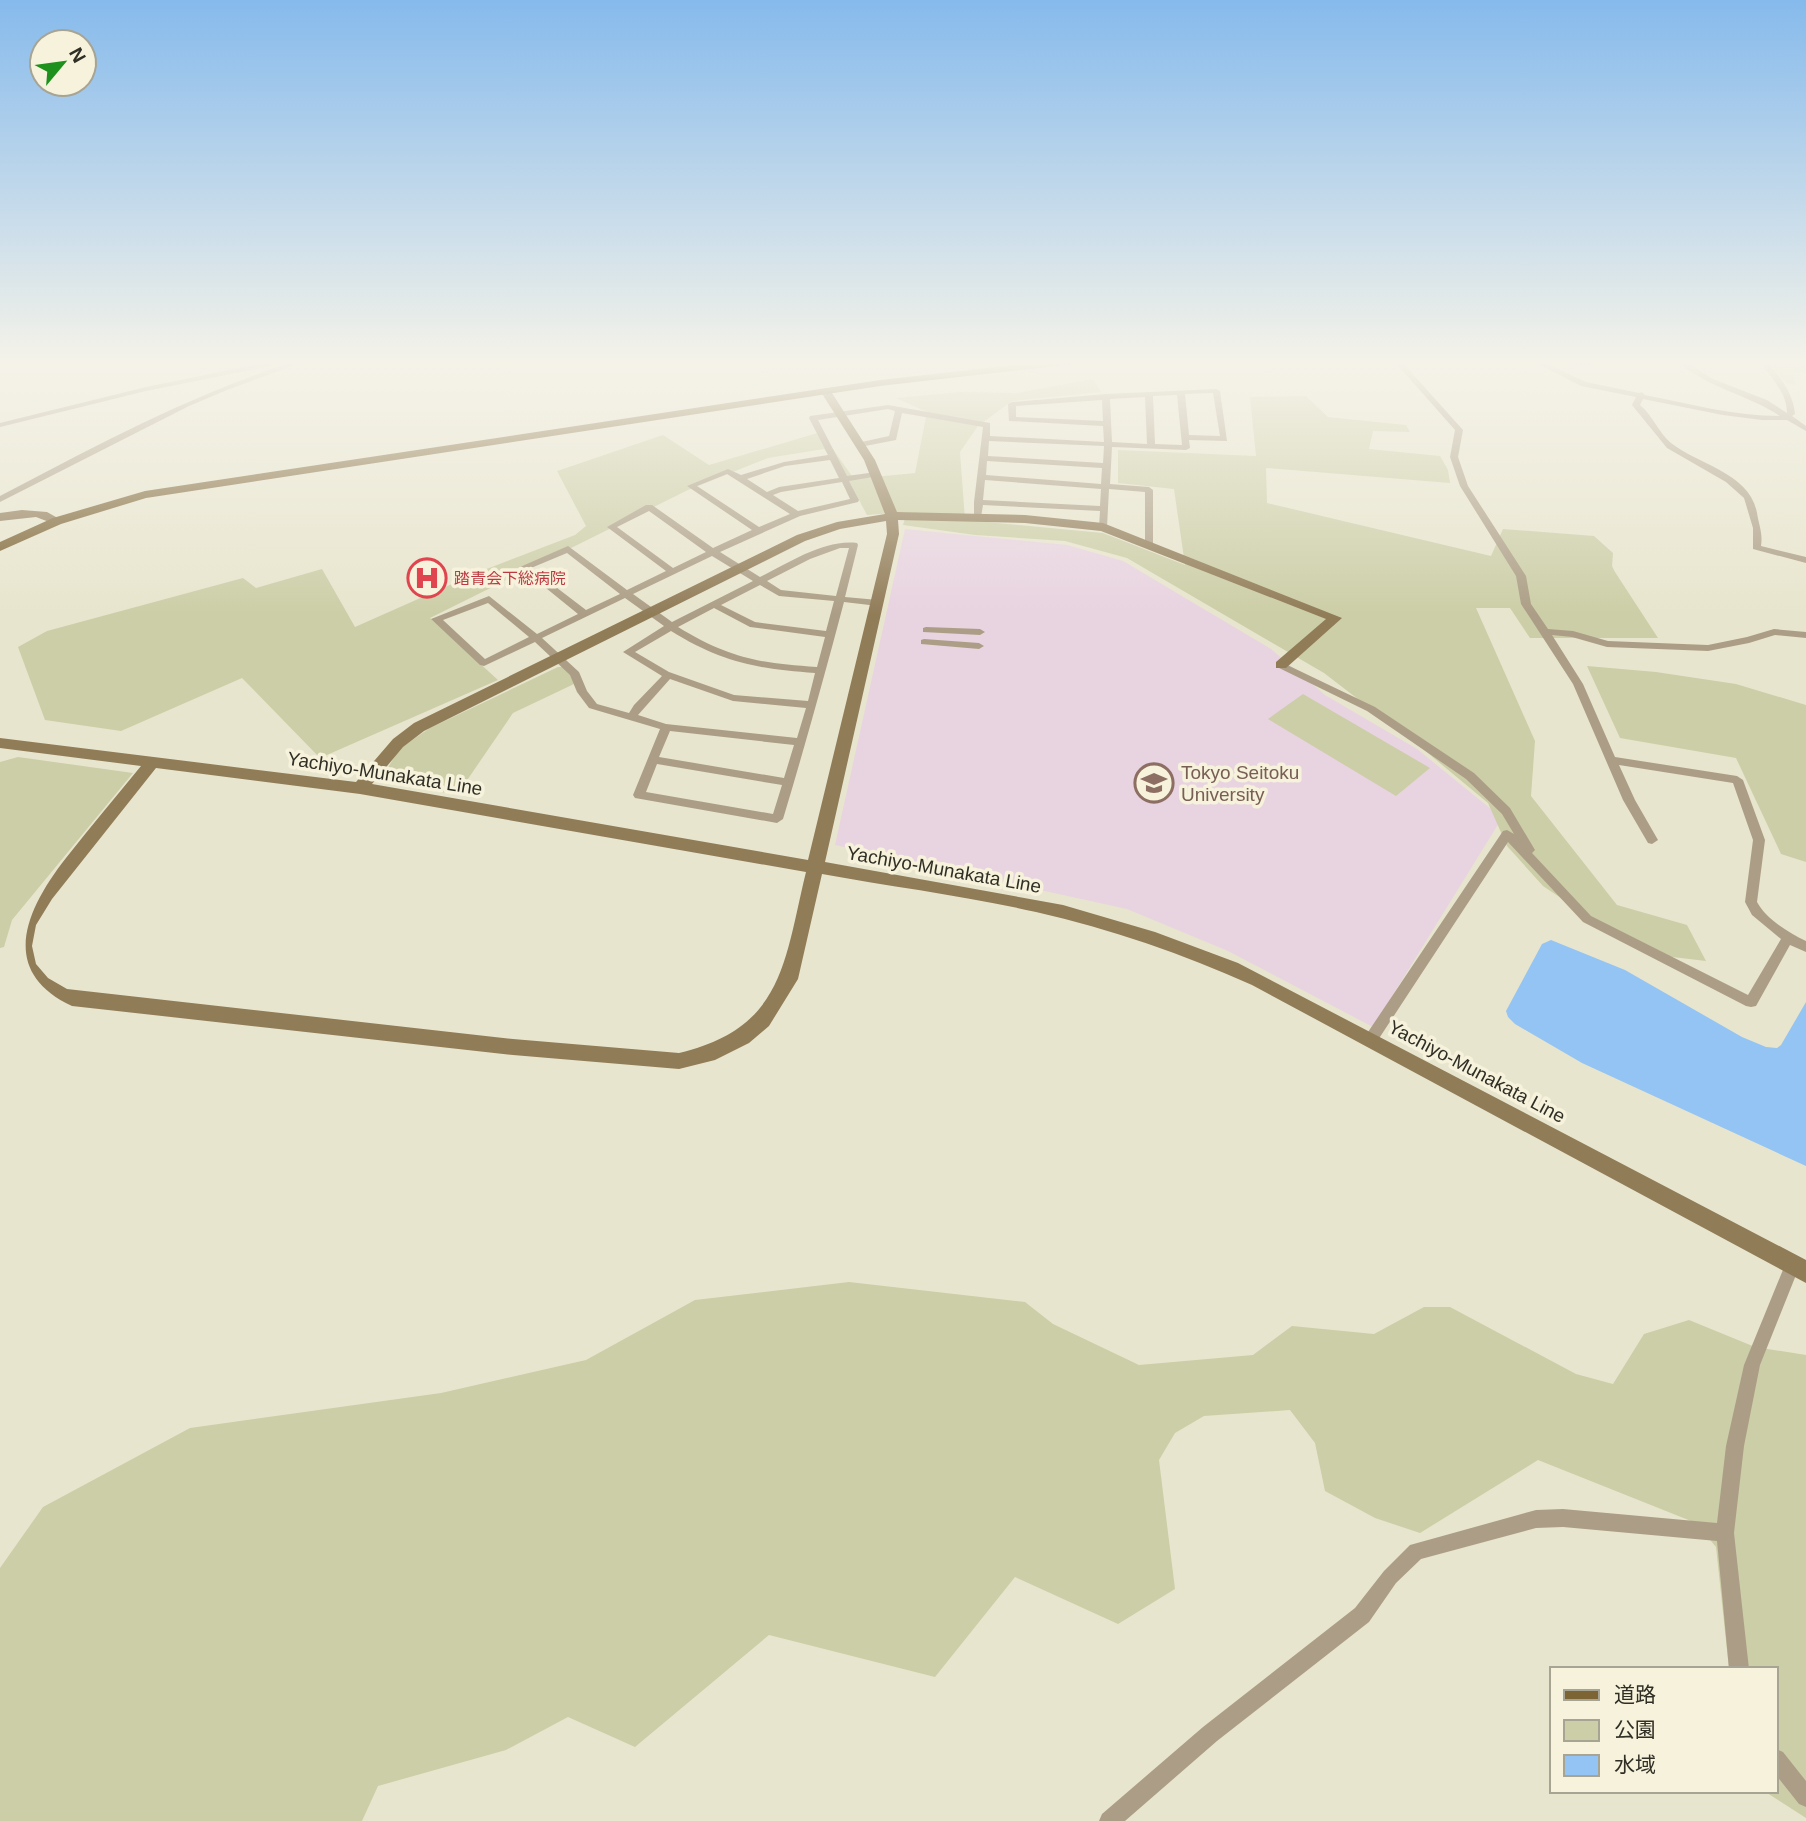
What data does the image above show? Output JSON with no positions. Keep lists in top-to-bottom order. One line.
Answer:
{"streets":{"street":["Yachiyo-Munakata Line"]},"places":{"hospital":["踏青会下総病院"],"school or university":["Tokyo Seitoku University"]},"legend":["道路","公園","水域"],"north":"top right"}
